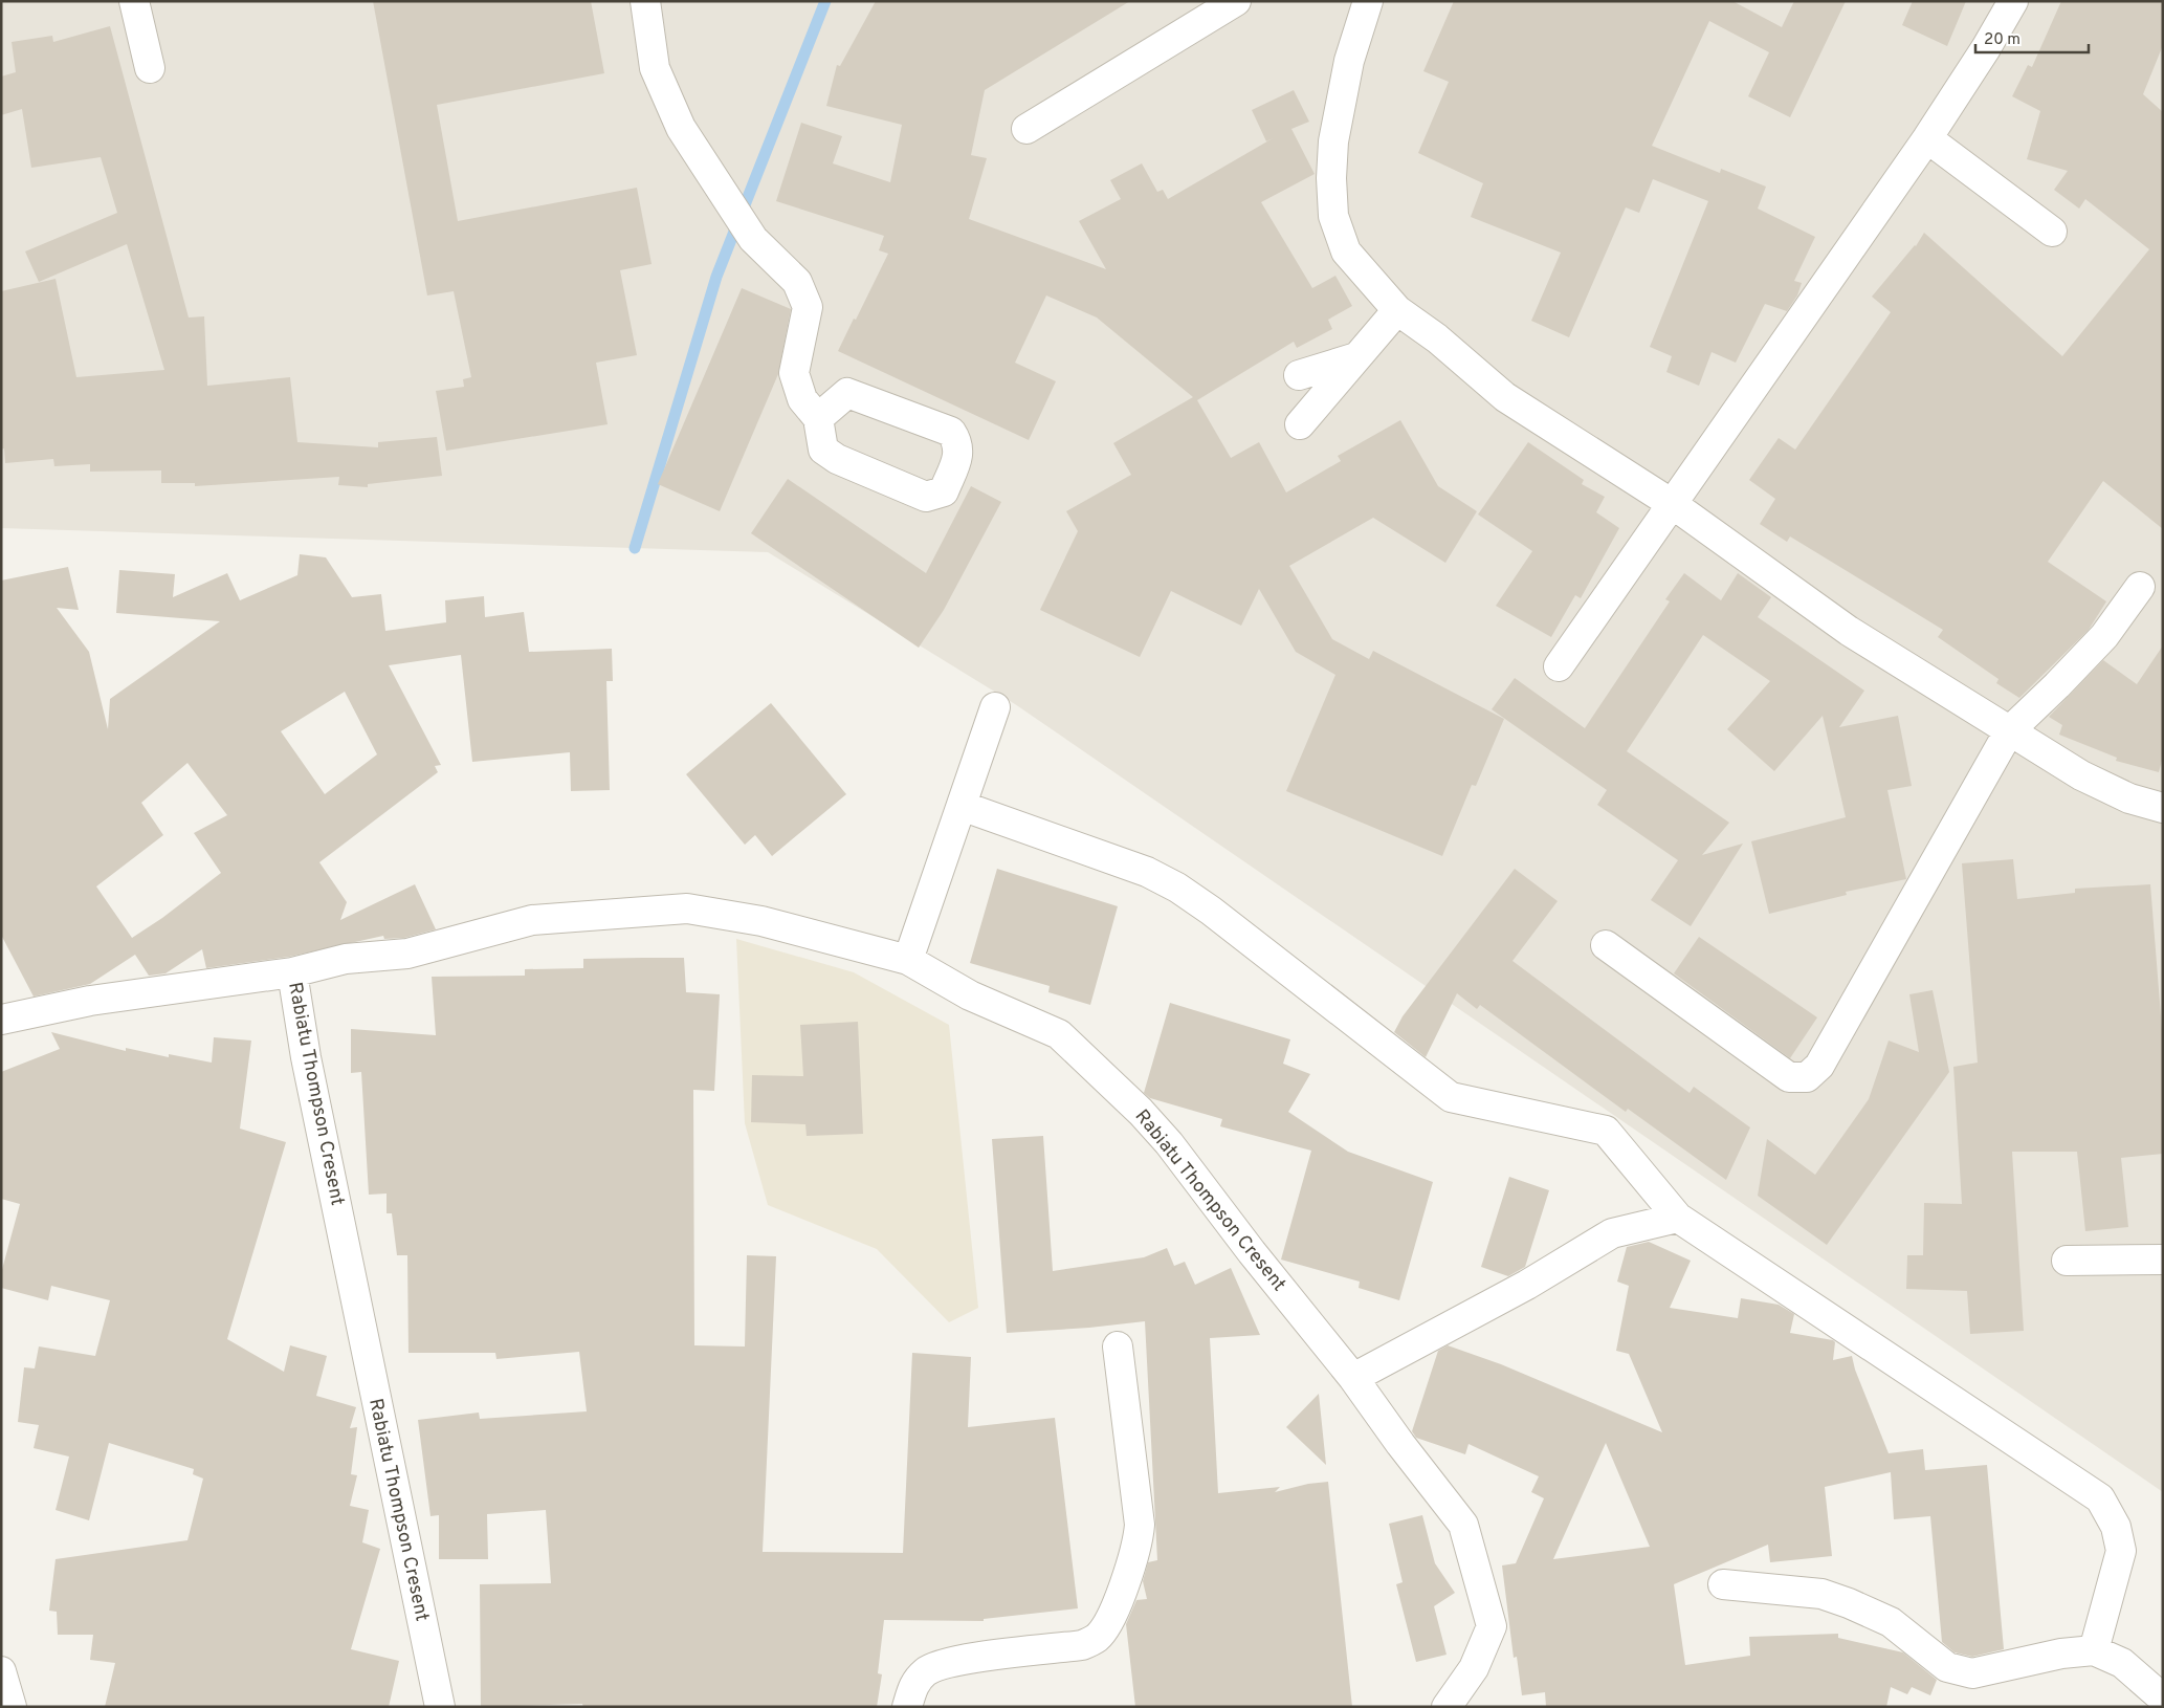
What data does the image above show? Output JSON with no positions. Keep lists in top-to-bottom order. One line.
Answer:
{"streets":{"street":["Rabiatu Thompson Cresent"]},"scale_bar":"20 m"}
